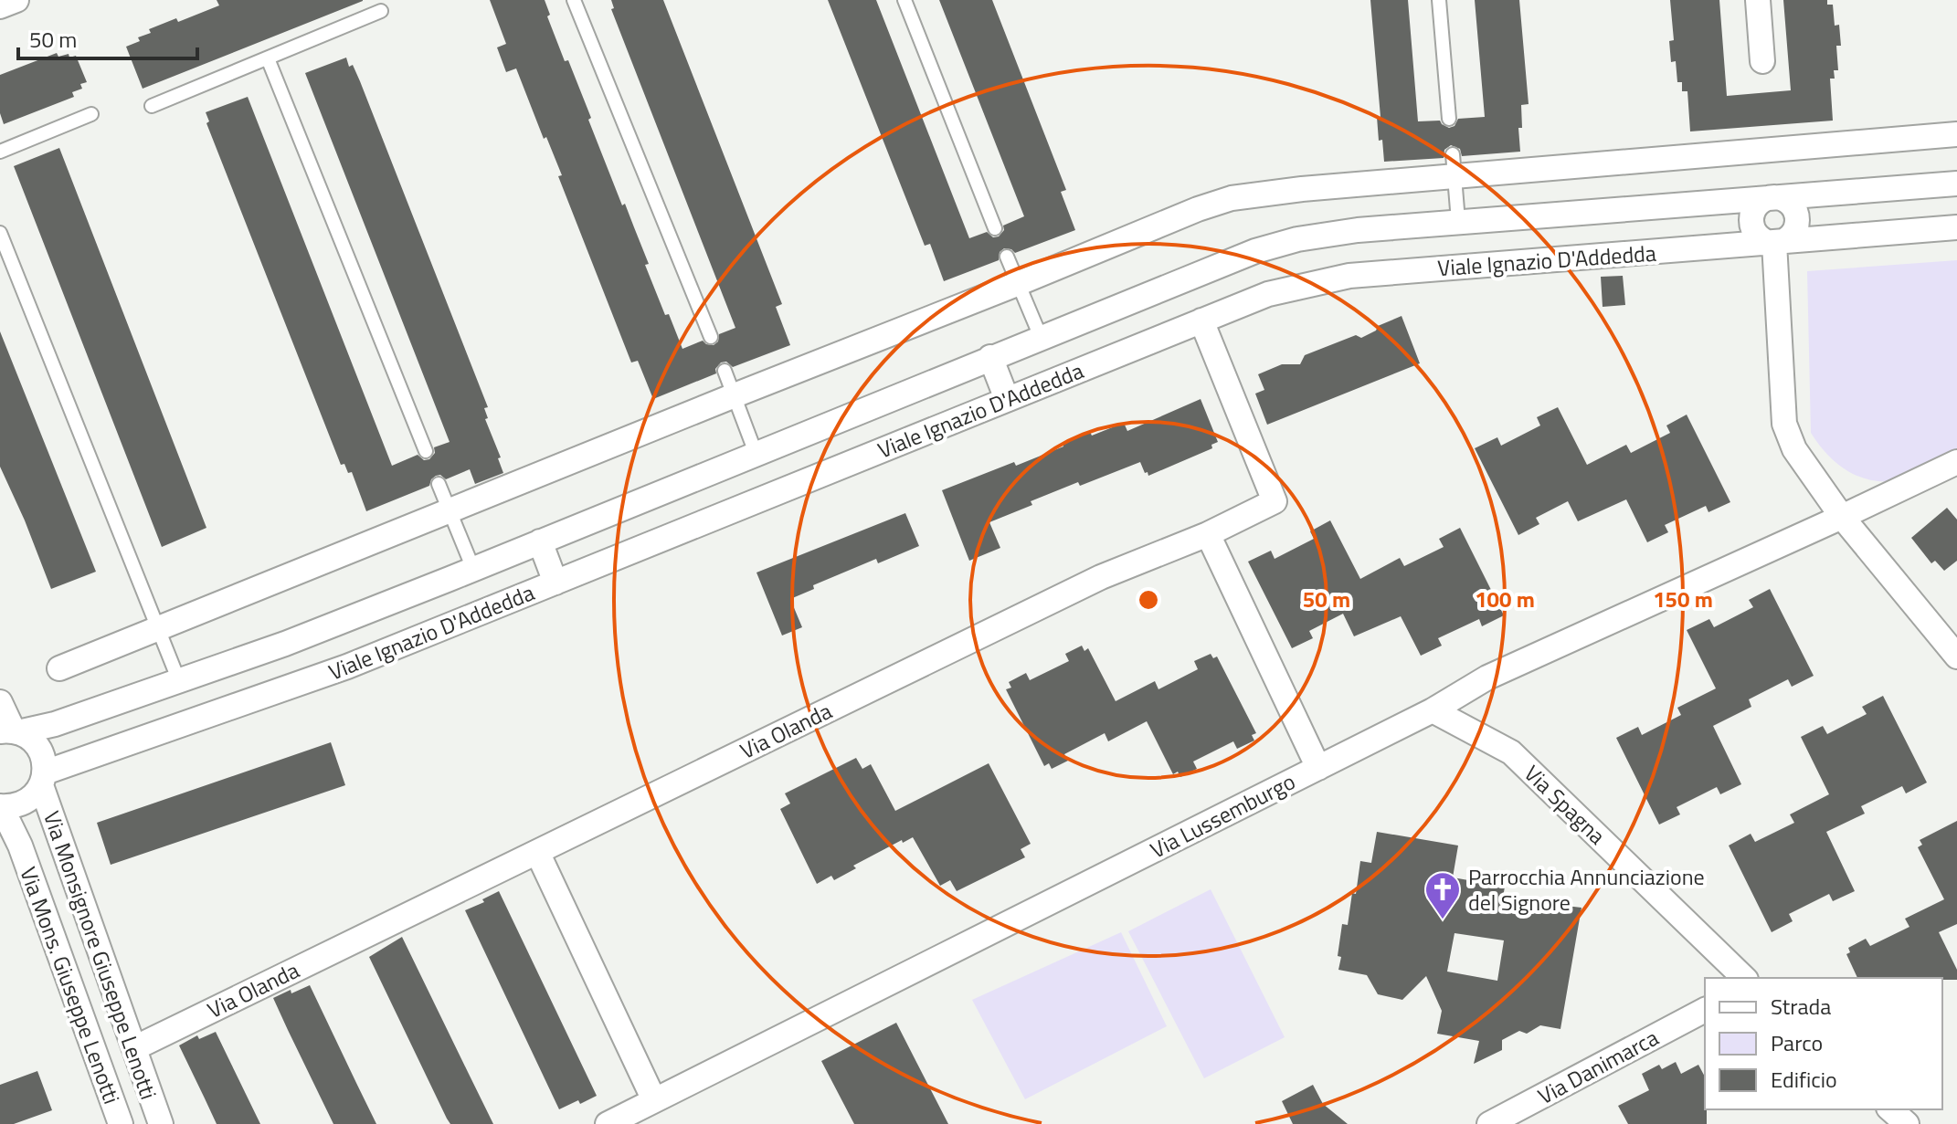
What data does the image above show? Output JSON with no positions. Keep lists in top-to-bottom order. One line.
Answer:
{"streets":{"street":["Viale Ignazio D'Addedda","Via Olanda","Via Spagna","Via Lussemburgo","Via Monsignore Giuseppe Lenotti","Via Mons. Giuseppe Lenotti","Via Danimarca"]},"crossings":[["Viale Ignazio D'Addedda","Via Olanda"],["Viale Ignazio D'Addedda","Via Monsignore Giuseppe Lenotti"],["Viale Ignazio D'Addedda","Via Mons. Giuseppe Lenotti"],["Via Olanda","Via Monsignore Giuseppe Lenotti"],["Via Spagna","Via Lussemburgo"]],"places":{"church":["Parrocchia Annunciazione del Signore"]},"legend":["Strada","Parco","Edificio"],"scale_bar":"50 m","rings":["50 m","100 m","150 m"]}
